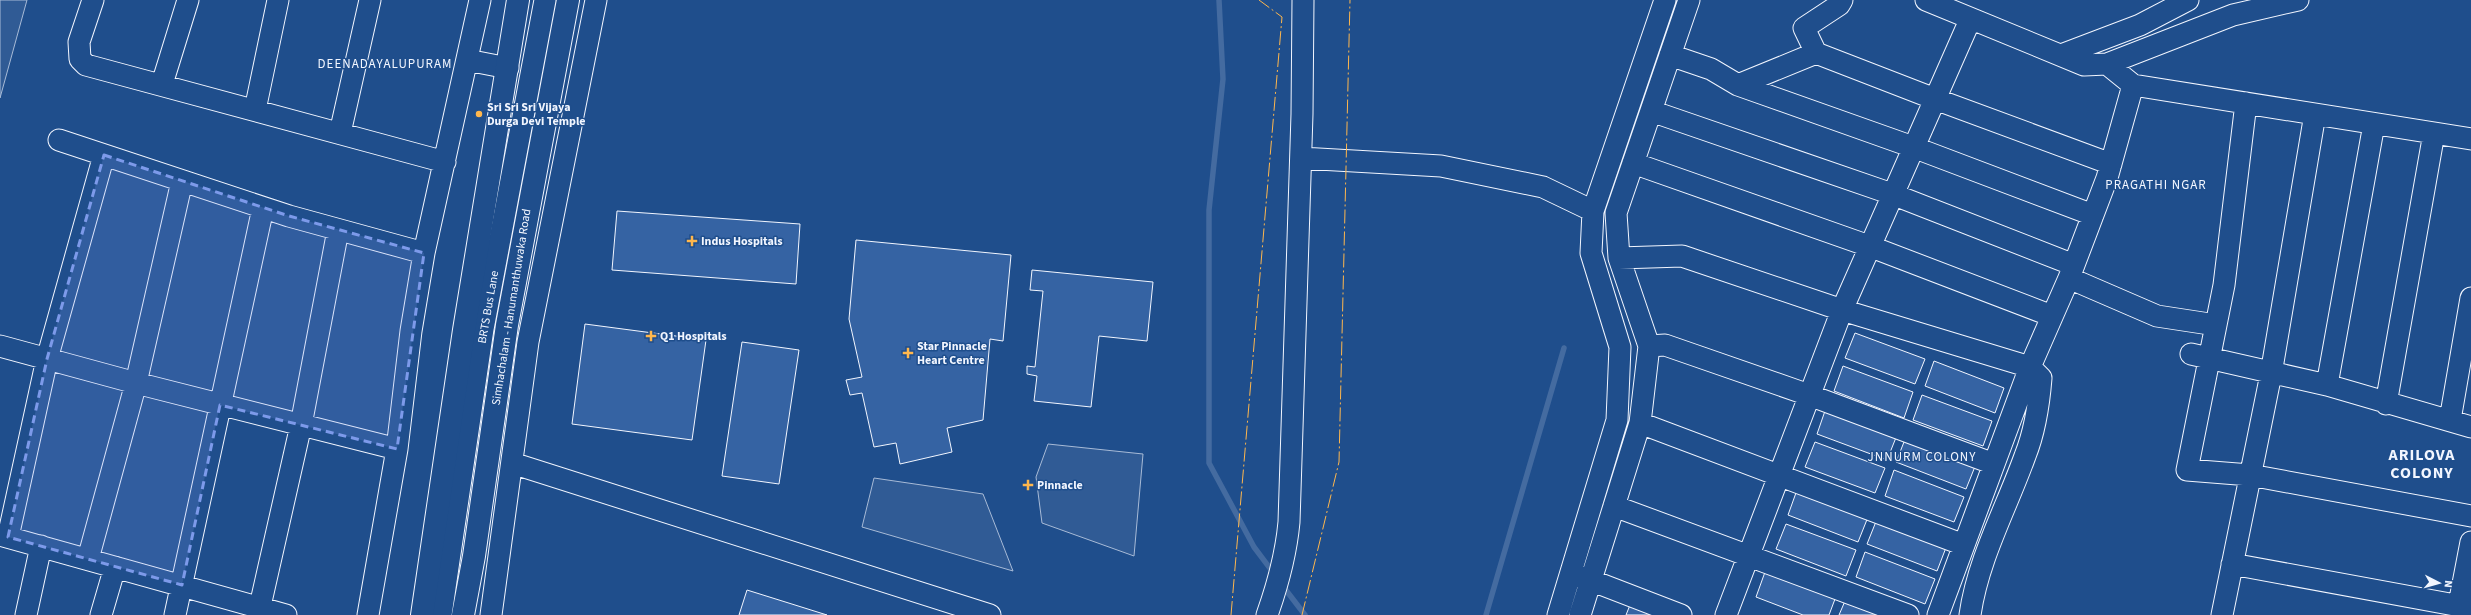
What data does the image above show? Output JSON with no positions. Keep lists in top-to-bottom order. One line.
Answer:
{"streets":{"main road":["Simhachalam - Hanumanthuwaka Road"],"street":["BRTS Bus Lane"]},"districts":["DEENADAYALUPURAM","PRAGATHI NGAR","ARILOVA COLONY","JNNURM COLONY"],"places":{"other":["Sri Sri Sri Vijaya Durga Devi Temple"],"health":["Indus Hospitals","Q1 Hospitals","Star Pinnacle Heart Centre","Pinnacle"]},"north":"right"}
